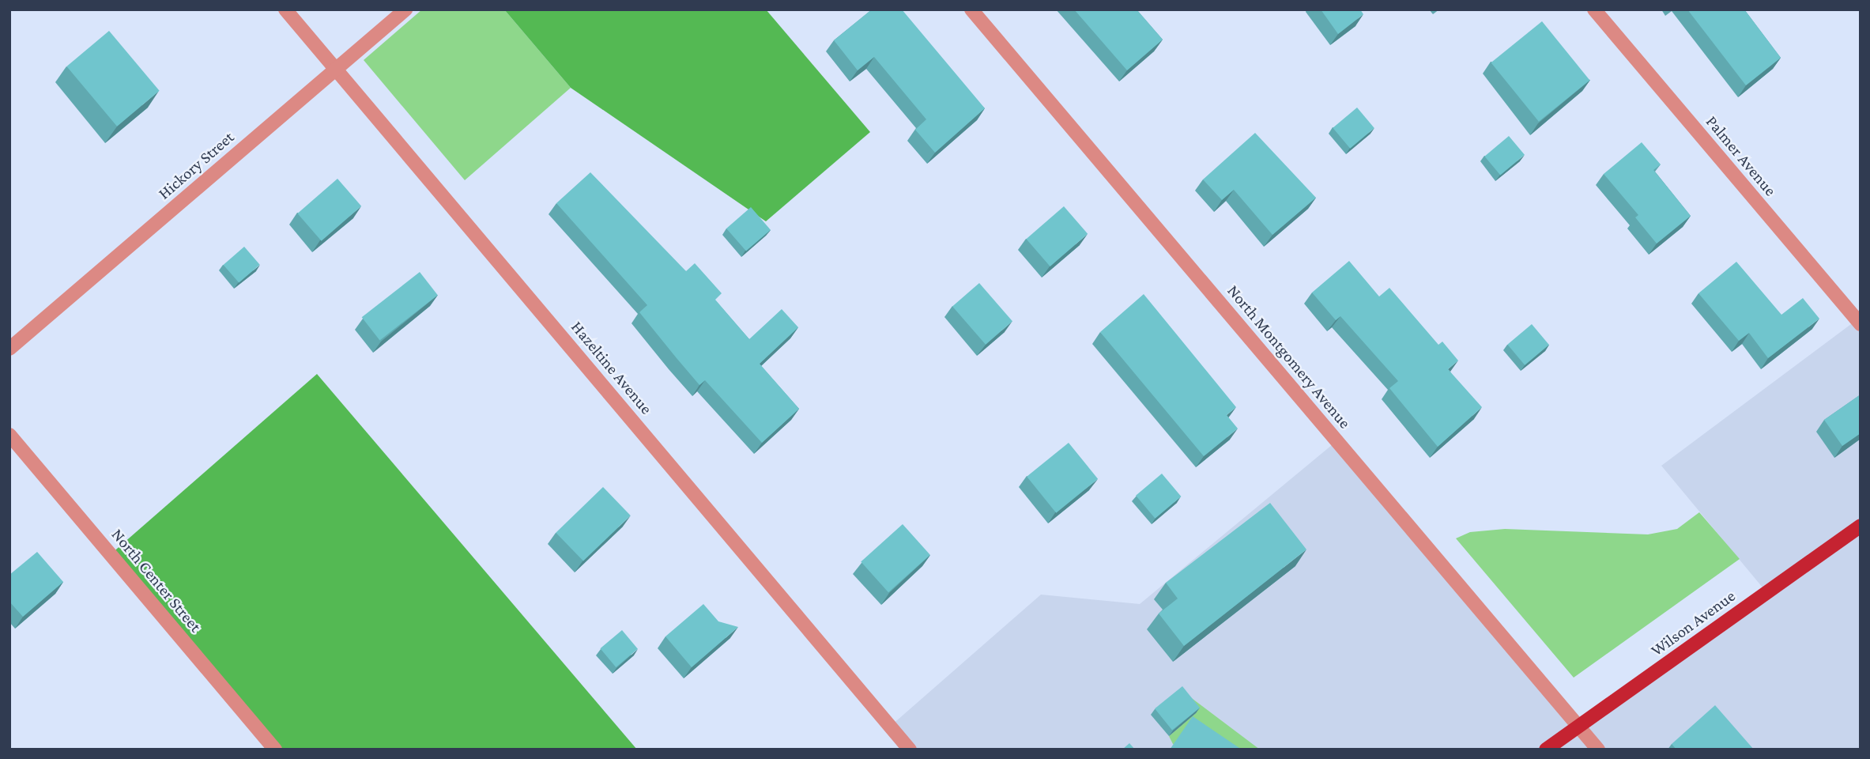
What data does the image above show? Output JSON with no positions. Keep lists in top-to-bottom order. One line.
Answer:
{"streets":{"main road":["Wilson Avenue"],"street":["Palmer Avenue","Hickory Street","North Montgomery Avenue","Hazeltine Avenue","North Center Street"]},"crossings":[["Hickory Street","Hazeltine Avenue"],["North Montgomery Avenue","Wilson Avenue"]]}
